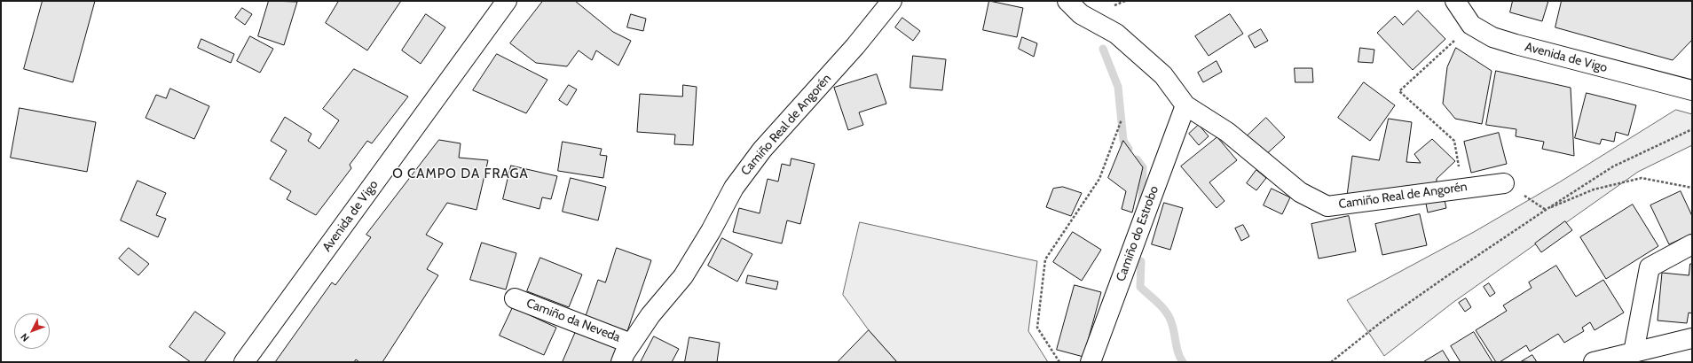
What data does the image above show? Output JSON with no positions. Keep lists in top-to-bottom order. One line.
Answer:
{"streets":{"street":["Avenida de Vigo","Camiño Real de Angorén","Camiño do Estrobo","Camiño da Neveda"]},"crossings":[["Camiño Real de Angorén","Camiño do Estrobo"],["Camiño Real de Angorén","Camiño da Neveda"]],"districts":["O CAMPO DA FRAGA"],"north":"bottom left"}
